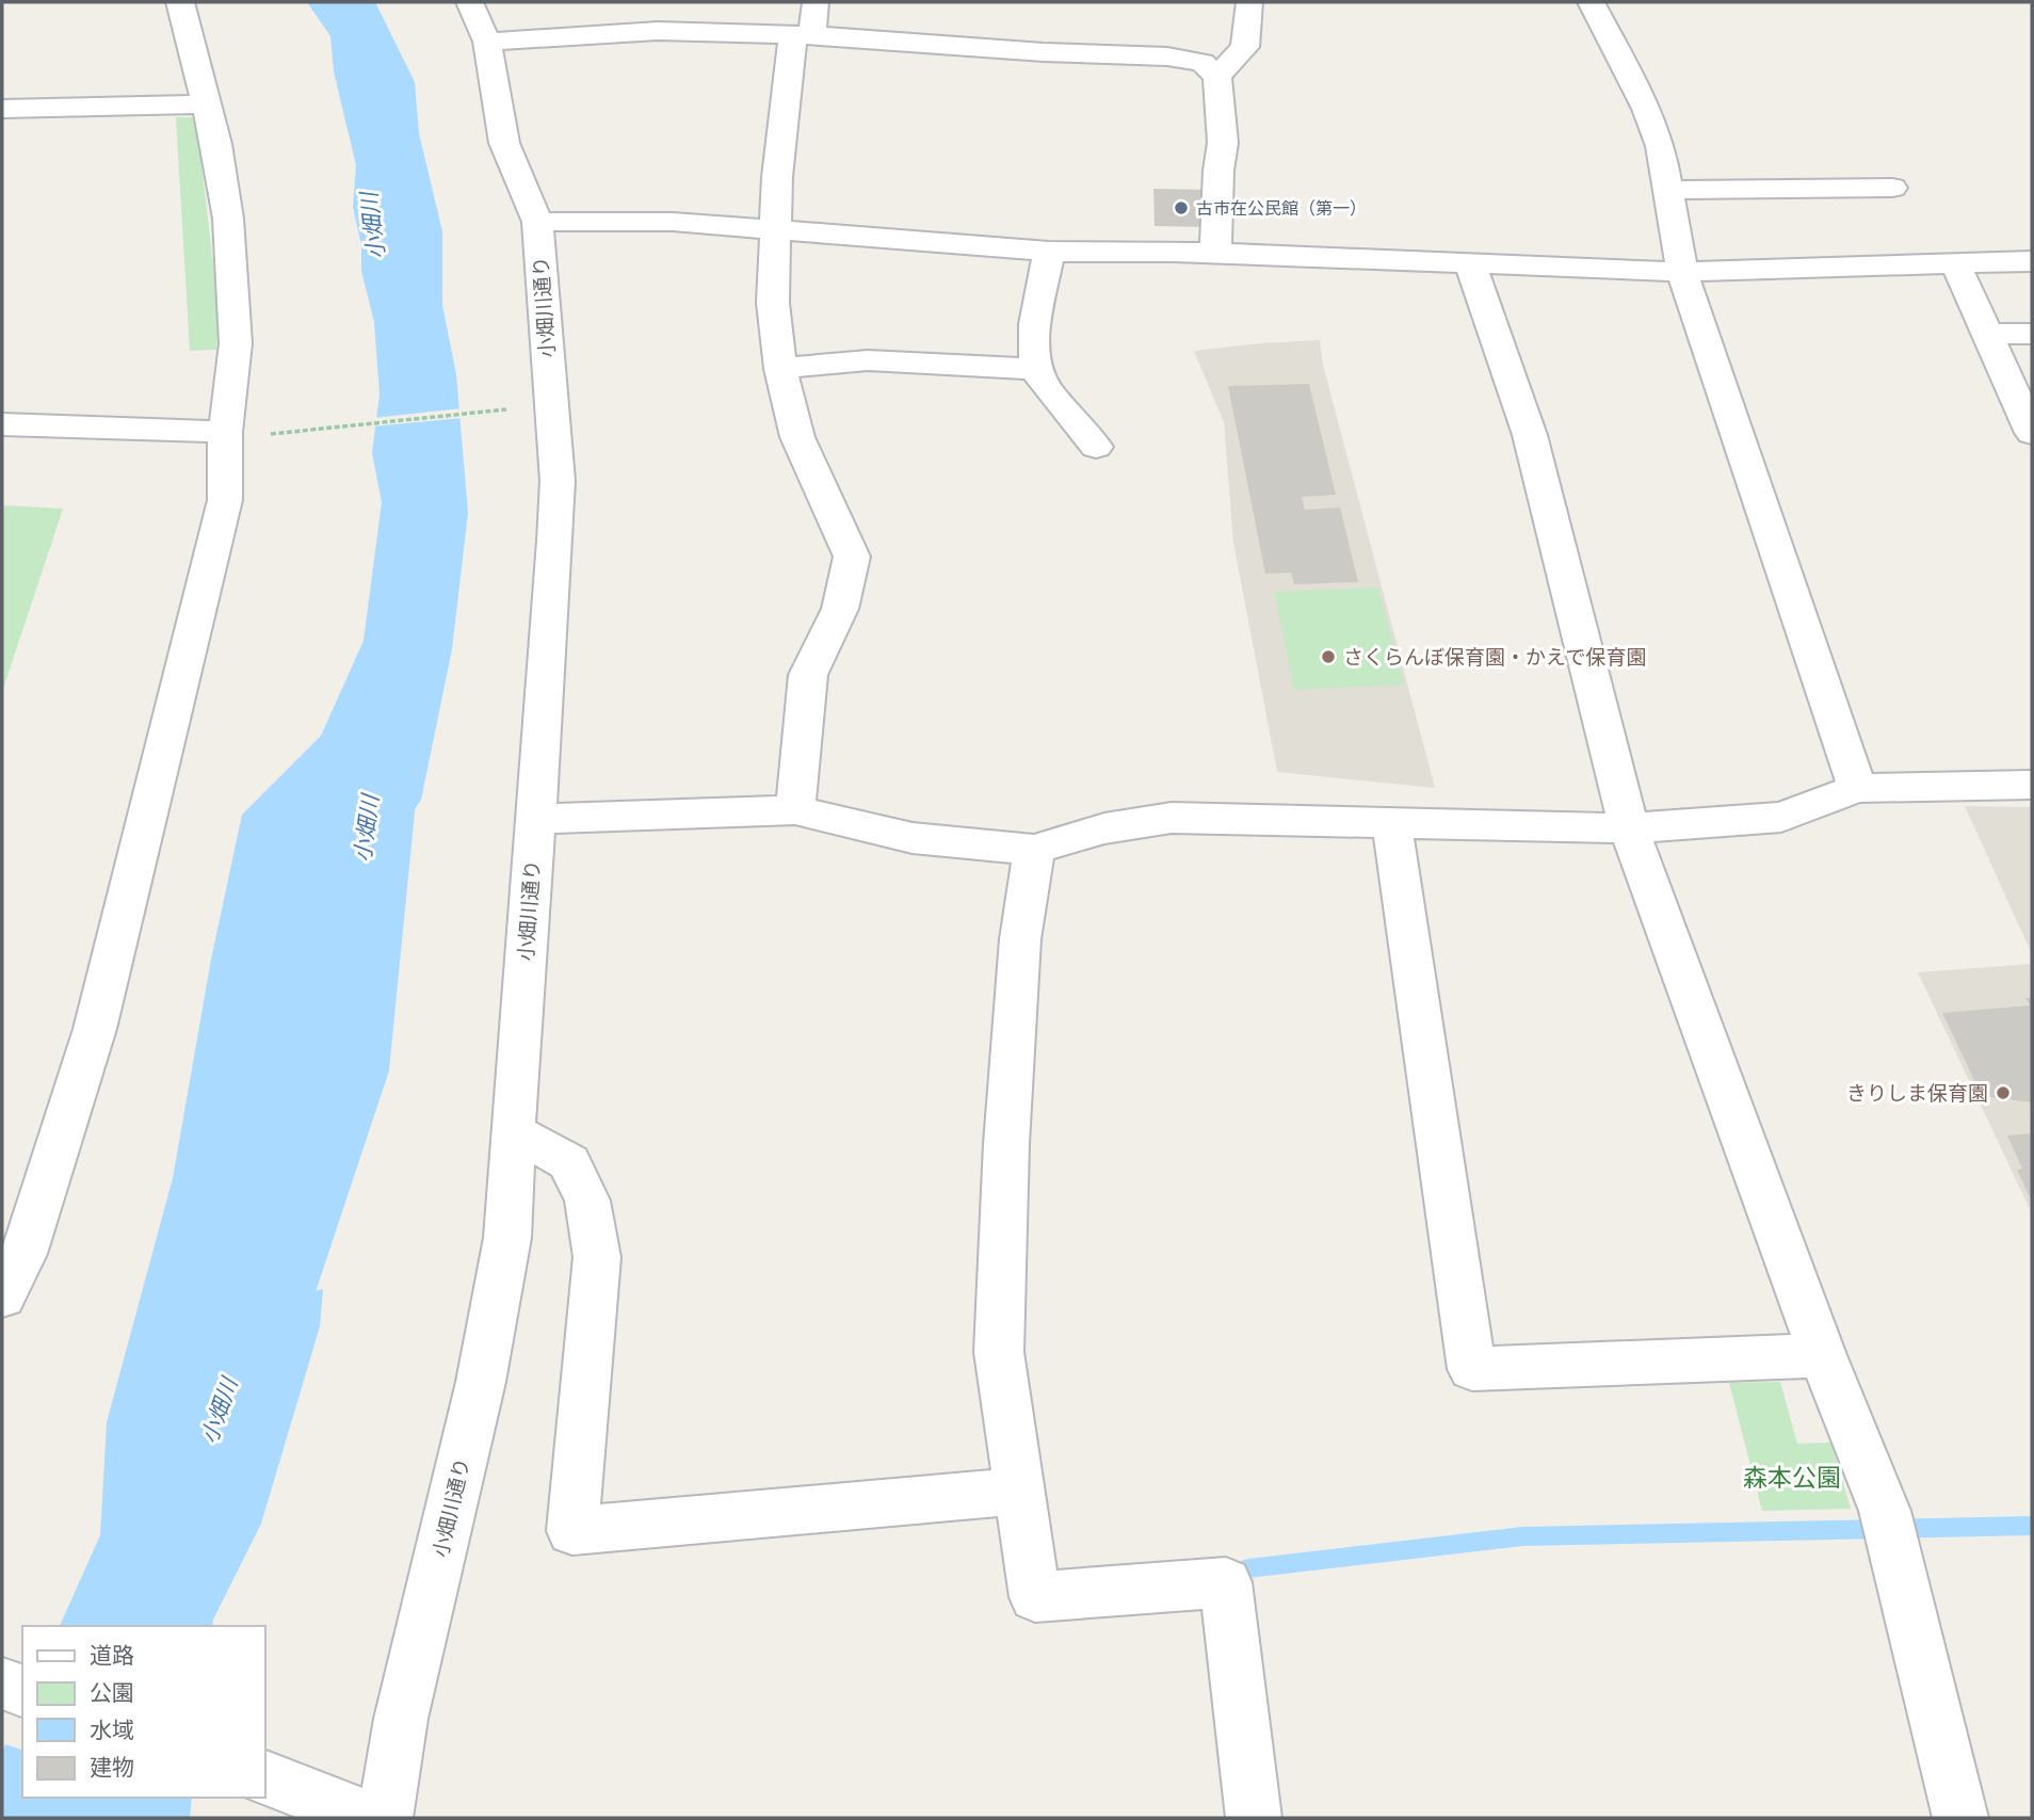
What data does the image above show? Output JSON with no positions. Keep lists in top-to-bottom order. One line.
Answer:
{"streets":{"street":["小畑川通り"]},"water":["小畑川"],"parks":["森本公園"],"places":["古市在公民館（第一）","さくらんぼ保育園・かえで保育園","きりしま保育園"],"legend":["道路","公園","水域","建物"]}
